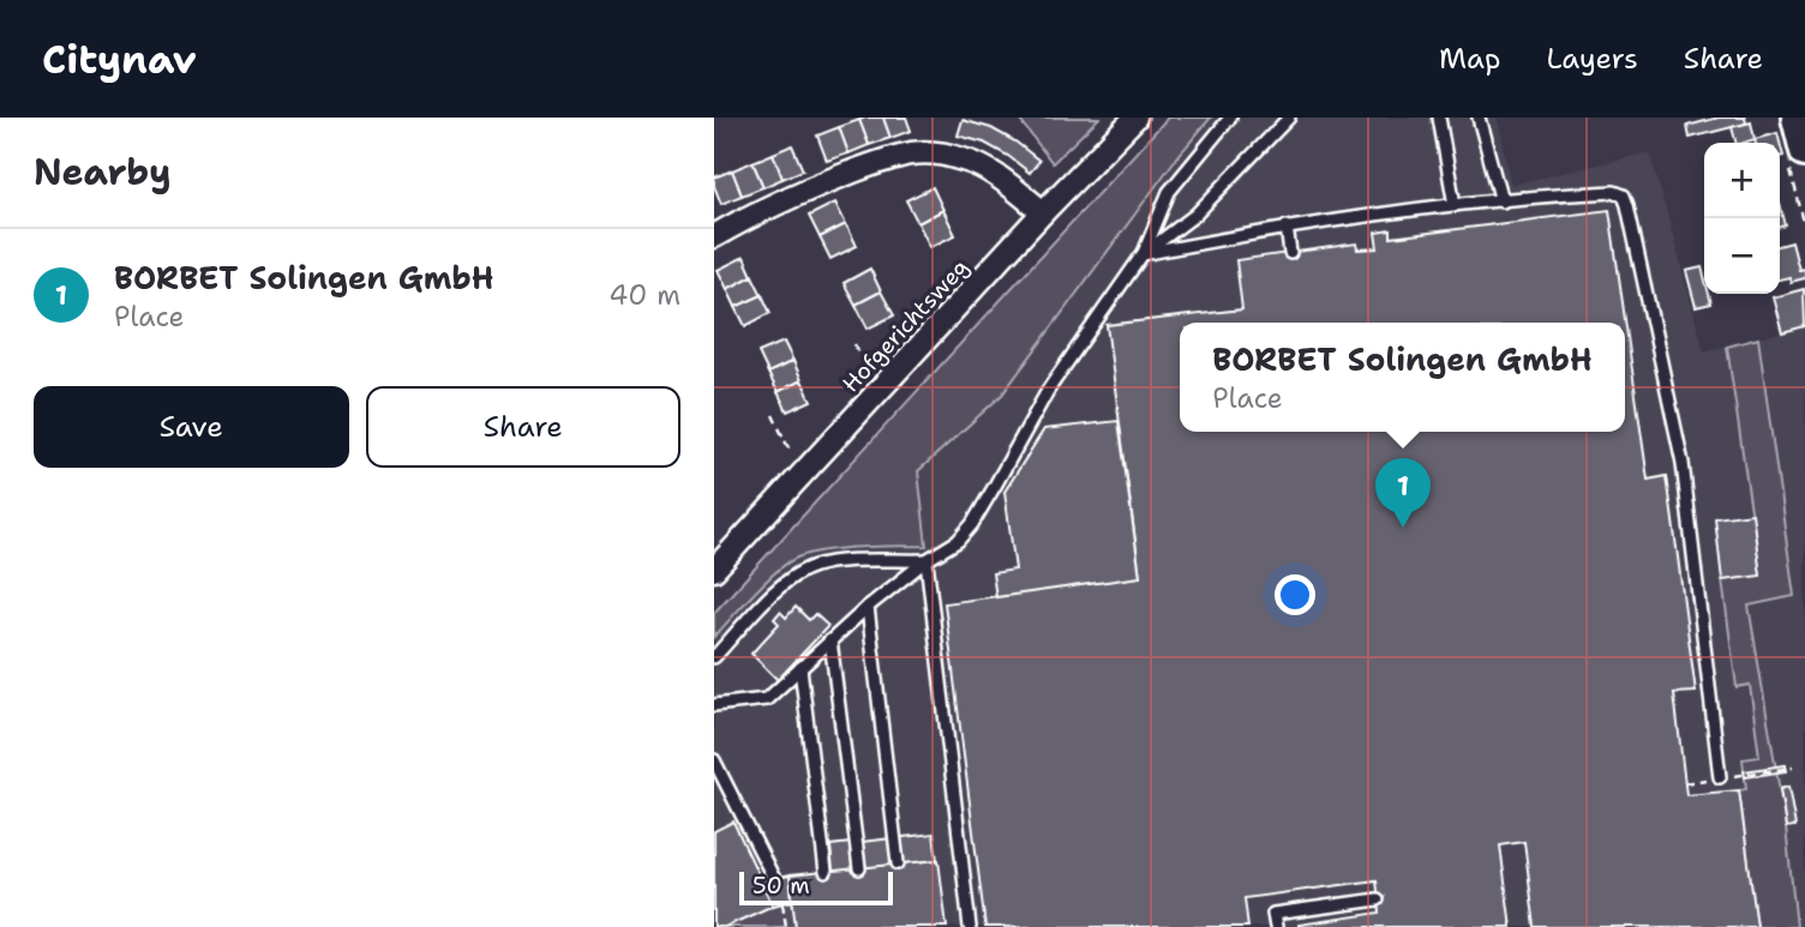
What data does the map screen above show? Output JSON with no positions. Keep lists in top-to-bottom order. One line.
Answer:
{"streets":{"street":["Hofgerichtsweg"]},"scale_bar":"50 m","page":{"header":"Citynav","nav":["Map","Layers","Share"],"heading":"Nearby","map_buttons":["+","−"],"list":[{"mark":"1","name":"BORBET Solingen GmbH","note":"Place","value":"40 m"}],"popup":["BORBET Solingen GmbH","Place"],"buttons":["Save","Share"],"pins":"1","scale":"50 m"}}
